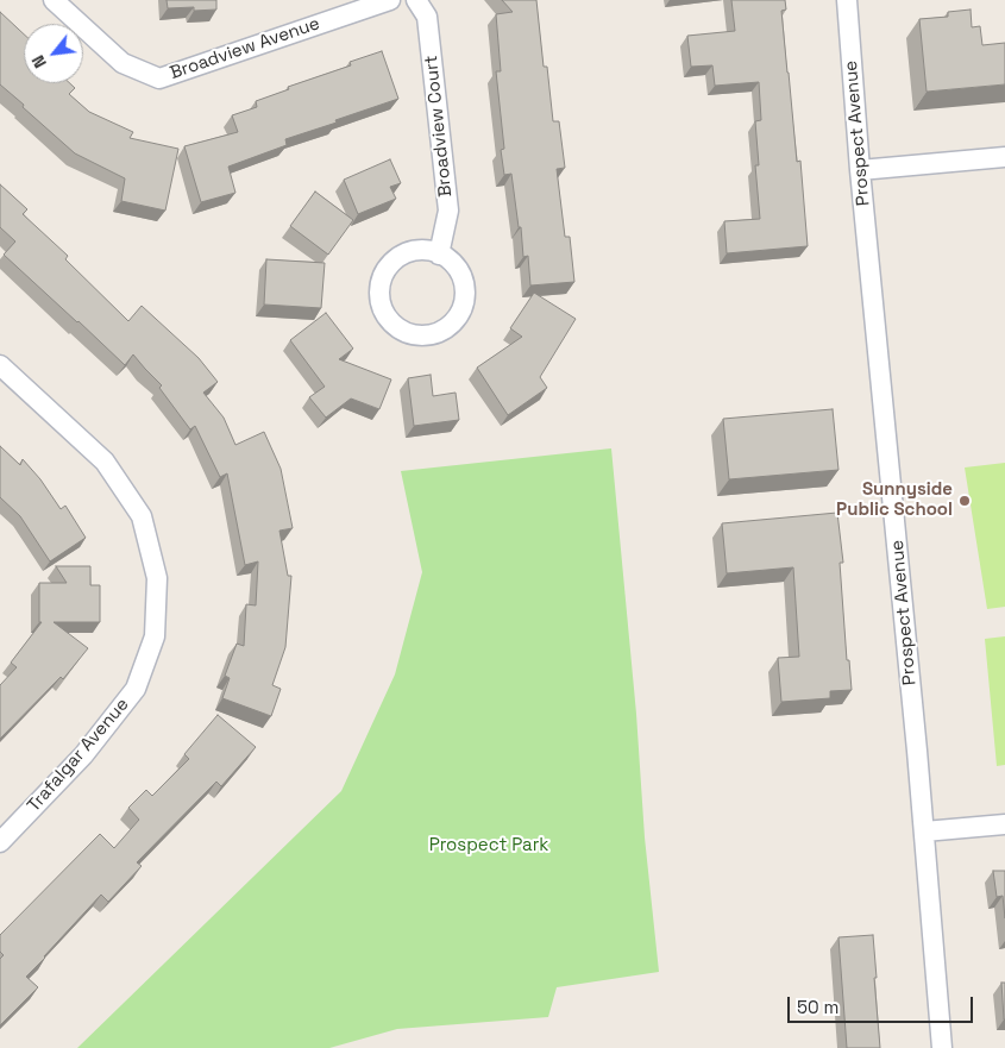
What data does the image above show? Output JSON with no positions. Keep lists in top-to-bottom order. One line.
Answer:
{"streets":{"street":["Broadview Avenue","Broadview Court","Prospect Avenue","Trafalgar Avenue"]},"parks":["Prospect Park"],"places":["Sunnyside Public School"],"scale_bar":"50 m","north":"bottom left"}
